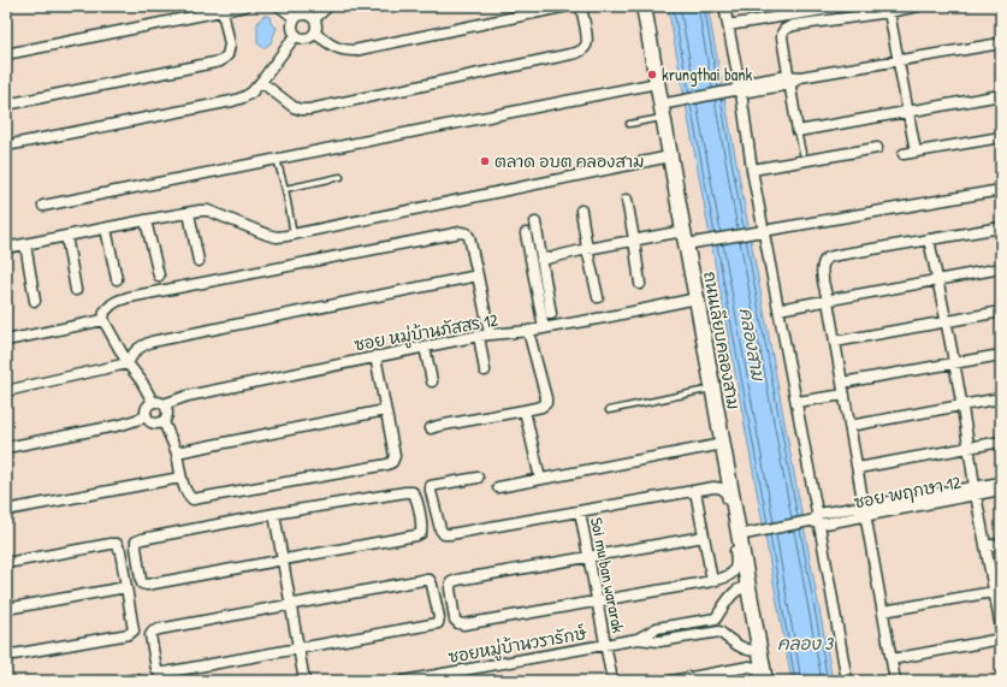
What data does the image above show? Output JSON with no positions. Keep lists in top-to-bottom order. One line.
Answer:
{"streets":{"main road":["ถนนเลียบคลองสาม"],"street":["ซอย หมู่บ้านภัสสร 12","ซอย พฤกษา 12","Soi mu ban wararak","ซอยหมู่บ้านวรารักษ์"]},"crossings":[["ซอย หมู่บ้านภัสสร 12","ถนนเลียบคลองสาม"],["Soi mu ban wararak","ซอยหมู่บ้านวรารักษ์"]],"water":["คลองสาม","คลอง 3"],"places":["krungthai bank","ตลาด อบต คลองสาม"]}
